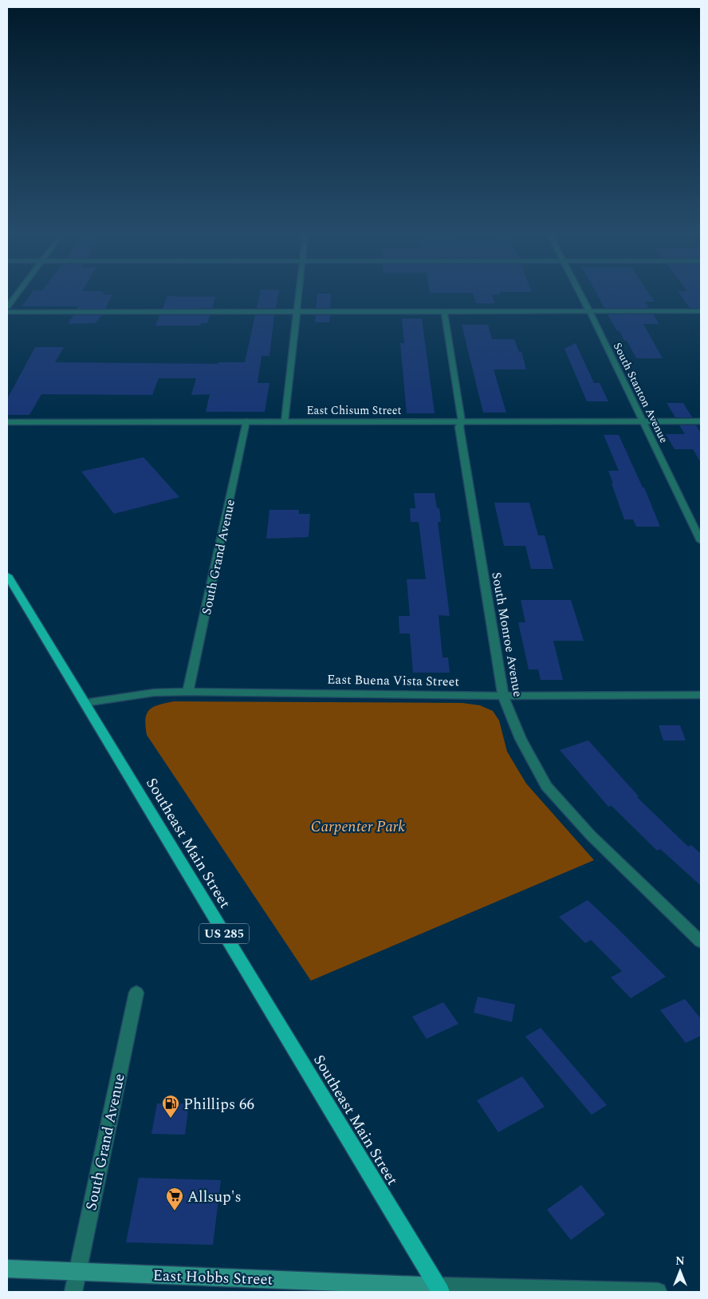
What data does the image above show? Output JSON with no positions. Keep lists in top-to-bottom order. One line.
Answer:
{"streets":{"main road":["Southeast Main Street","US 285","East Hobbs Street"],"street":["South Stanton Avenue","East Chisum Street","South Grand Avenue","South Monroe Avenue","East Buena Vista Street"]},"crossings":[["South Stanton Avenue","East Chisum Street"],["East Chisum Street","South Grand Avenue"],["East Chisum Street","South Monroe Avenue"],["South Grand Avenue","East Buena Vista Street"],["South Grand Avenue","East Hobbs Street"],["South Monroe Avenue","East Buena Vista Street"],["East Buena Vista Street","Southeast Main Street"],["Southeast Main Street","East Hobbs Street"]],"parks":["Carpenter Park"],"places":{"fuel station":["Phillips 66"],"supermarket":["Allsup's"]},"north":"top"}
